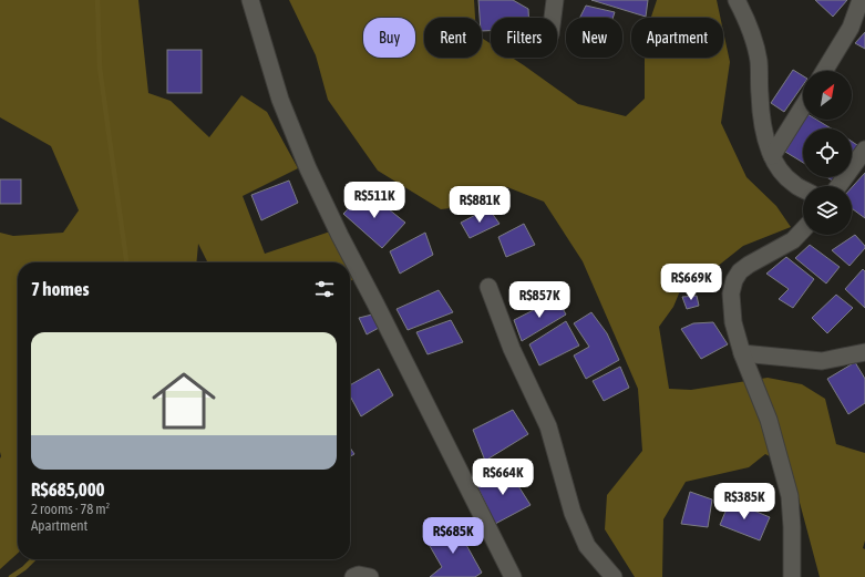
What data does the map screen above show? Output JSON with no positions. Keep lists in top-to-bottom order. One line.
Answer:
{"north":"top right","page":{"chip":["Buy","Rent","Filters","New","Apartment"],"price":["R$511K","R$881K","R$669K","R$857K","R$664K","R$385K","R$685K"],"heading":"7 homes","list":[{"name":"R$685,000","note":"2 rooms · 78 m² · Apartment"}]}}
